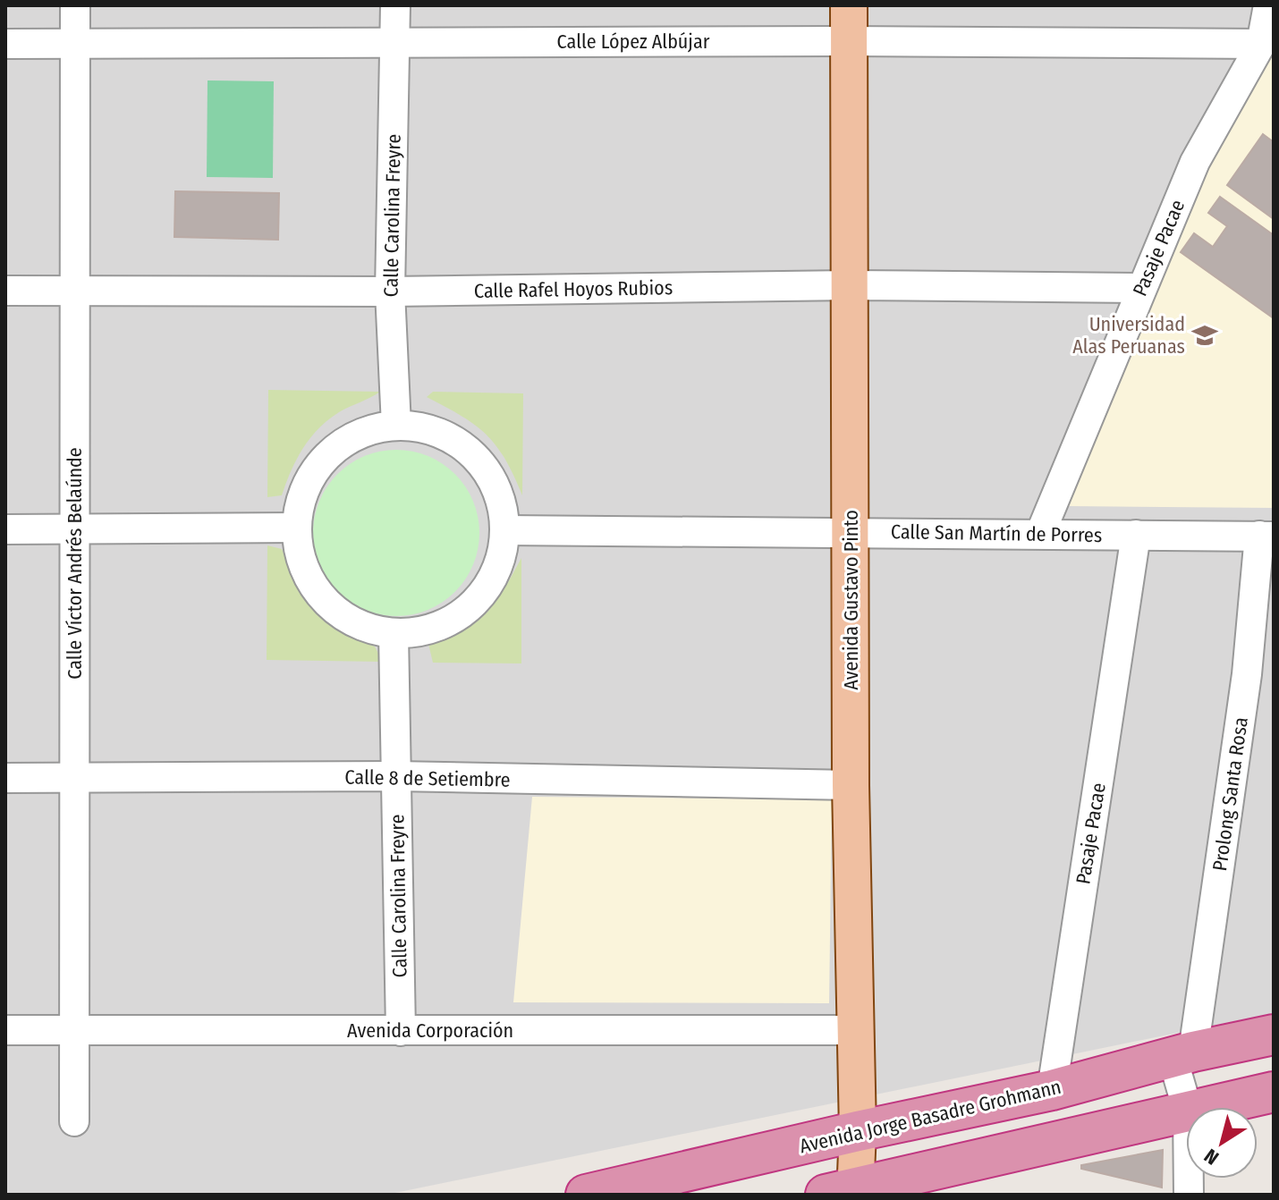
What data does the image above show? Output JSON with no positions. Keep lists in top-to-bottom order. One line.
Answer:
{"streets":{"highway":["Avenida Jorge Basadre Grohmann"],"main road":["Avenida Gustavo Pinto"],"street":["Calle López Albújar","Calle Carolina Freyre","Pasaje Pacae","Calle Rafel Hoyos Rubios","Calle San Martín de Porres","Calle Víctor Andrés Belaúnde","Calle 8 de Setiembre","Prolong Santa Rosa","Avenida Corporación"]},"crossings":[["Calle López Albújar","Calle Carolina Freyre"],["Calle López Albújar","Pasaje Pacae"],["Calle López Albújar","Calle Víctor Andrés Belaúnde"],["Calle López Albújar","Avenida Gustavo Pinto"],["Calle Carolina Freyre","Calle Rafel Hoyos Rubios"],["Calle Carolina Freyre","Calle San Martín de Porres"],["Calle Carolina Freyre","Calle 8 de Setiembre"],["Calle Carolina Freyre","Avenida Corporación"],["Pasaje Pacae","Calle Rafel Hoyos Rubios"],["Pasaje Pacae","Calle San Martín de Porres"],["Pasaje Pacae","Avenida Jorge Basadre Grohmann"],["Calle Rafel Hoyos Rubios","Calle Víctor Andrés Belaúnde"],["Calle Rafel Hoyos Rubios","Avenida Gustavo Pinto"],["Calle San Martín de Porres","Avenida Gustavo Pinto"],["Calle San Martín de Porres","Prolong Santa Rosa"],["Calle Víctor Andrés Belaúnde","Calle 8 de Setiembre"],["Calle Víctor Andrés Belaúnde","Avenida Corporación"],["Avenida Gustavo Pinto","Calle 8 de Setiembre"],["Avenida Gustavo Pinto","Avenida Corporación"],["Avenida Gustavo Pinto","Avenida Jorge Basadre Grohmann"],["Prolong Santa Rosa","Avenida Jorge Basadre Grohmann"]],"places":{"school or university":["Universidad Alas Peruanas"]},"north":"bottom left"}
